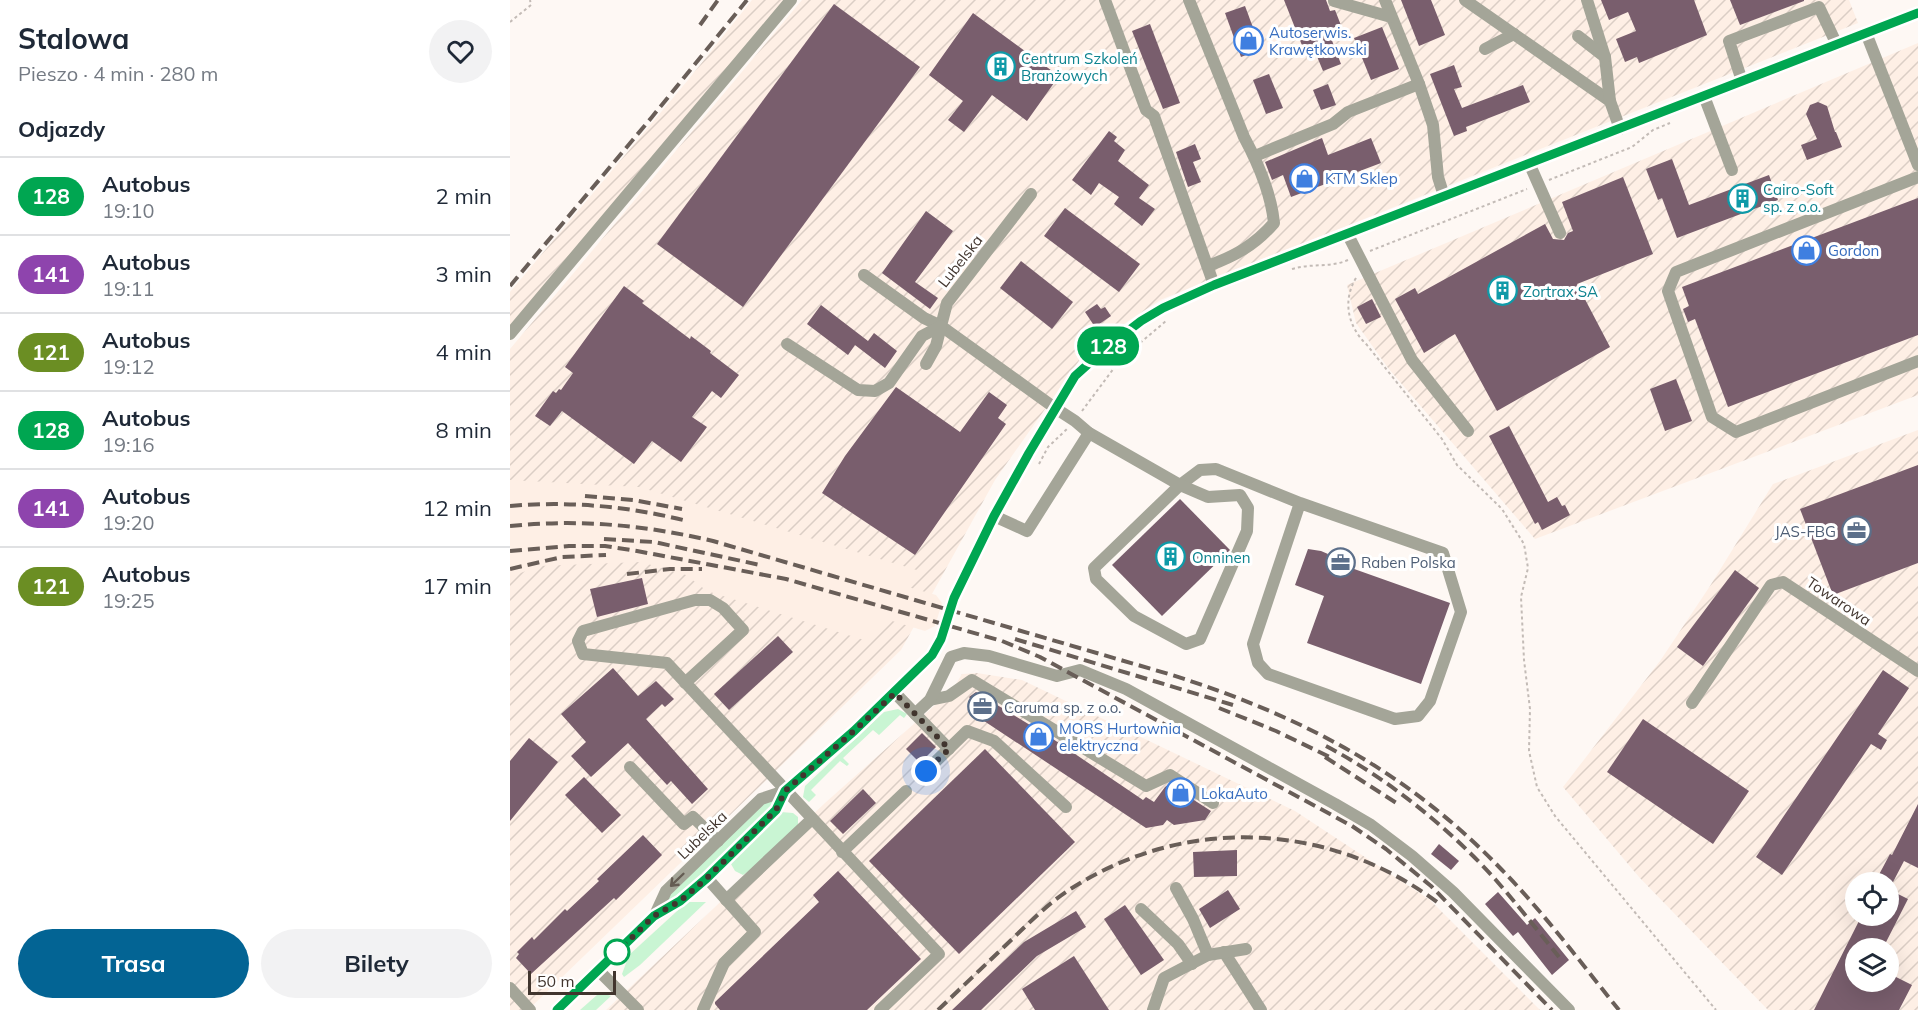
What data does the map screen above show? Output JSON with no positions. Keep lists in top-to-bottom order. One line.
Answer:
{"streets":{"street":["Lubelska","Towarowa"]},"places":{"shop":["Autoserwis. Krawętkowski","KTM Sklep","Gordon","MORS Hurtownia elektryczna","LokaAuto"],"building":["Centrum Szkoleń Branżowych","Cairo-Soft sp. z o.o.","Zortrax SA","Onninen"],"office":["JAS-FBG","Raben Polska","Caruma sp. z o.o."]},"lines":["bus line 128"],"scale_bar":"50 m","page":{"heading":[["Stalowa","Pieszo · 4 min · 280 m"],"Odjazdy"],"on_map":"128","list":[{"mark":"128","name":"Autobus","note":"19:10","value":"2 min"},{"mark":"141","name":"Autobus","note":"19:11","value":"3 min"},{"mark":"121","name":"Autobus","note":"19:12","value":"4 min"},{"mark":"128","name":"Autobus","note":"19:16","value":"8 min"},{"mark":"141","name":"Autobus","note":"19:20","value":"12 min"},{"mark":"121","name":"Autobus","note":"19:25","value":"17 min"}],"buttons":["Trasa","Bilety"],"scale":"50 m"}}
